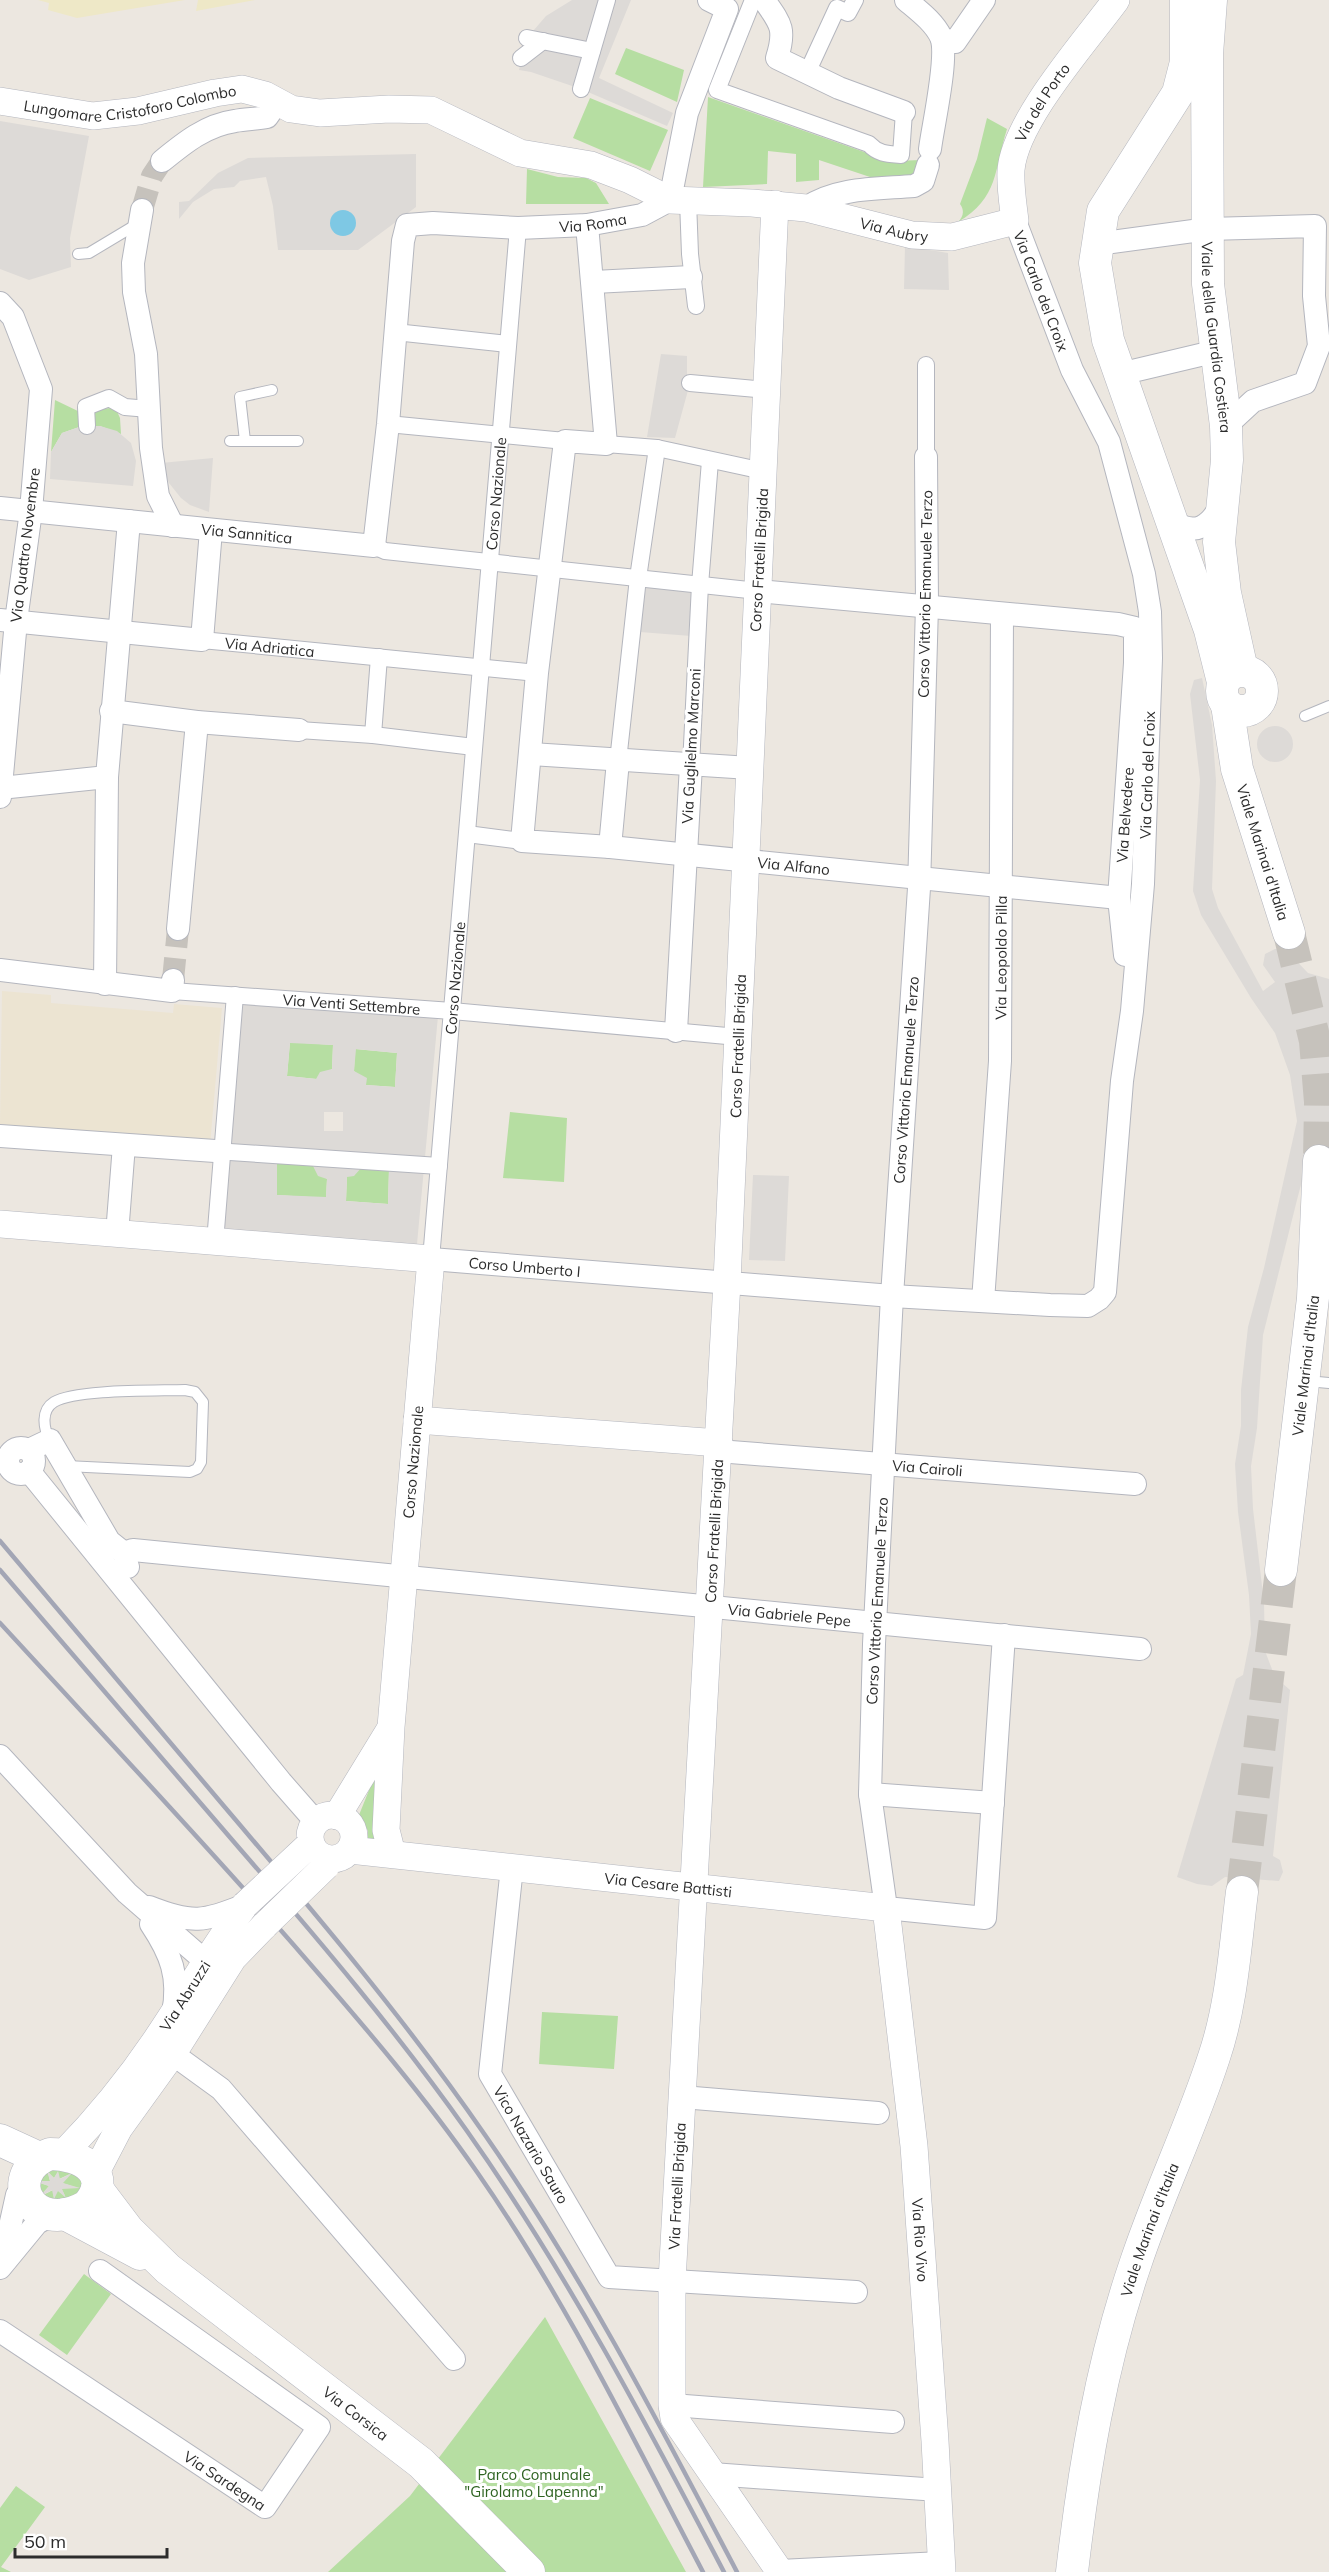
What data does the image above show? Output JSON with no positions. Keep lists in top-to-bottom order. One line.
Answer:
{"streets":{"main road":["Viale della Guardia Costiera","Viale Marinai d'Italia","Via Corsica"],"street":["Lungomare Cristoforo Colombo","Via del Porto","Via Roma","Via Aubry","Via Carlo del Croix","Corso Nazionale","Via Sannitica","Via Quattro Novembre","Corso Fratelli Brigida","Corso Vittorio Emanuele Terzo","Via Adriatica","Via Guglielmo Marconi","Via Belvedere","Via Alfano","Via Leopoldo Pilla","Via Venti Settembre","Corso Umberto I","Via Cairoli","Via Gabriele Pepe","Via Cesare Battisti","Via Abruzzi","Vico Nazario Sauro","Via Fratelli Brigida","Via Rio Vivo","Via Sardegna"]},"crossings":[["Lungomare Cristoforo Colombo","Via Roma"],["Via del Porto","Via Aubry"],["Via del Porto","Via Carlo del Croix"],["Via Roma","Corso Nazionale"],["Via Aubry","Via Carlo del Croix"],["Via Aubry","Corso Fratelli Brigida"],["Via Carlo del Croix","Via Belvedere"],["Via Carlo del Croix","Corso Umberto I"],["Viale della Guardia Costiera","Viale Marinai d'Italia"],["Corso Nazionale","Via Sannitica"],["Corso Nazionale","Via Adriatica"],["Corso Nazionale","Via Alfano"],["Corso Nazionale","Via Venti Settembre"],["Corso Nazionale","Corso Umberto I"],["Corso Nazionale","Via Cairoli"],["Corso Nazionale","Via Gabriele Pepe"],["Corso Nazionale","Via Cesare Battisti"],["Corso Nazionale","Via Abruzzi"],["Via Sannitica","Via Quattro Novembre"],["Via Sannitica","Corso Fratelli Brigida"],["Via Sannitica","Via Guglielmo Marconi"],["Via Sannitica","Via Belvedere"],["Via Quattro Novembre","Via Adriatica"],["Corso Fratelli Brigida","Via Belvedere"],["Corso Fratelli Brigida","Via Alfano"],["Corso Fratelli Brigida","Via Venti Settembre"],["Corso Fratelli Brigida","Corso Umberto I"],["Corso Fratelli Brigida","Via Cairoli"],["Corso Fratelli Brigida","Via Gabriele Pepe"],["Corso Fratelli Brigida","Via Cesare Battisti"],["Corso Fratelli Brigida","Via Fratelli Brigida"],["Corso Vittorio Emanuele Terzo","Via Belvedere"],["Corso Vittorio Emanuele Terzo","Via Alfano"],["Corso Vittorio Emanuele Terzo","Corso Umberto I"],["Corso Vittorio Emanuele Terzo","Via Cairoli"],["Corso Vittorio Emanuele Terzo","Via Gabriele Pepe"],["Corso Vittorio Emanuele Terzo","Via Cesare Battisti"],["Corso Vittorio Emanuele Terzo","Via Rio Vivo"],["Via Guglielmo Marconi","Via Alfano"],["Via Guglielmo Marconi","Via Venti Settembre"],["Via Belvedere","Via Alfano"],["Via Belvedere","Via Leopoldo Pilla"],["Via Alfano","Via Leopoldo Pilla"],["Via Leopoldo Pilla","Corso Umberto I"],["Via Cesare Battisti","Via Abruzzi"],["Via Cesare Battisti","Vico Nazario Sauro"],["Via Cesare Battisti","Via Fratelli Brigida"],["Via Cesare Battisti","Via Rio Vivo"],["Via Abruzzi","Via Corsica"],["Vico Nazario Sauro","Via Fratelli Brigida"]],"parks":["Parco Comunale \"Girolamo Lapenna\""],"scale_bar":"50 m"}
